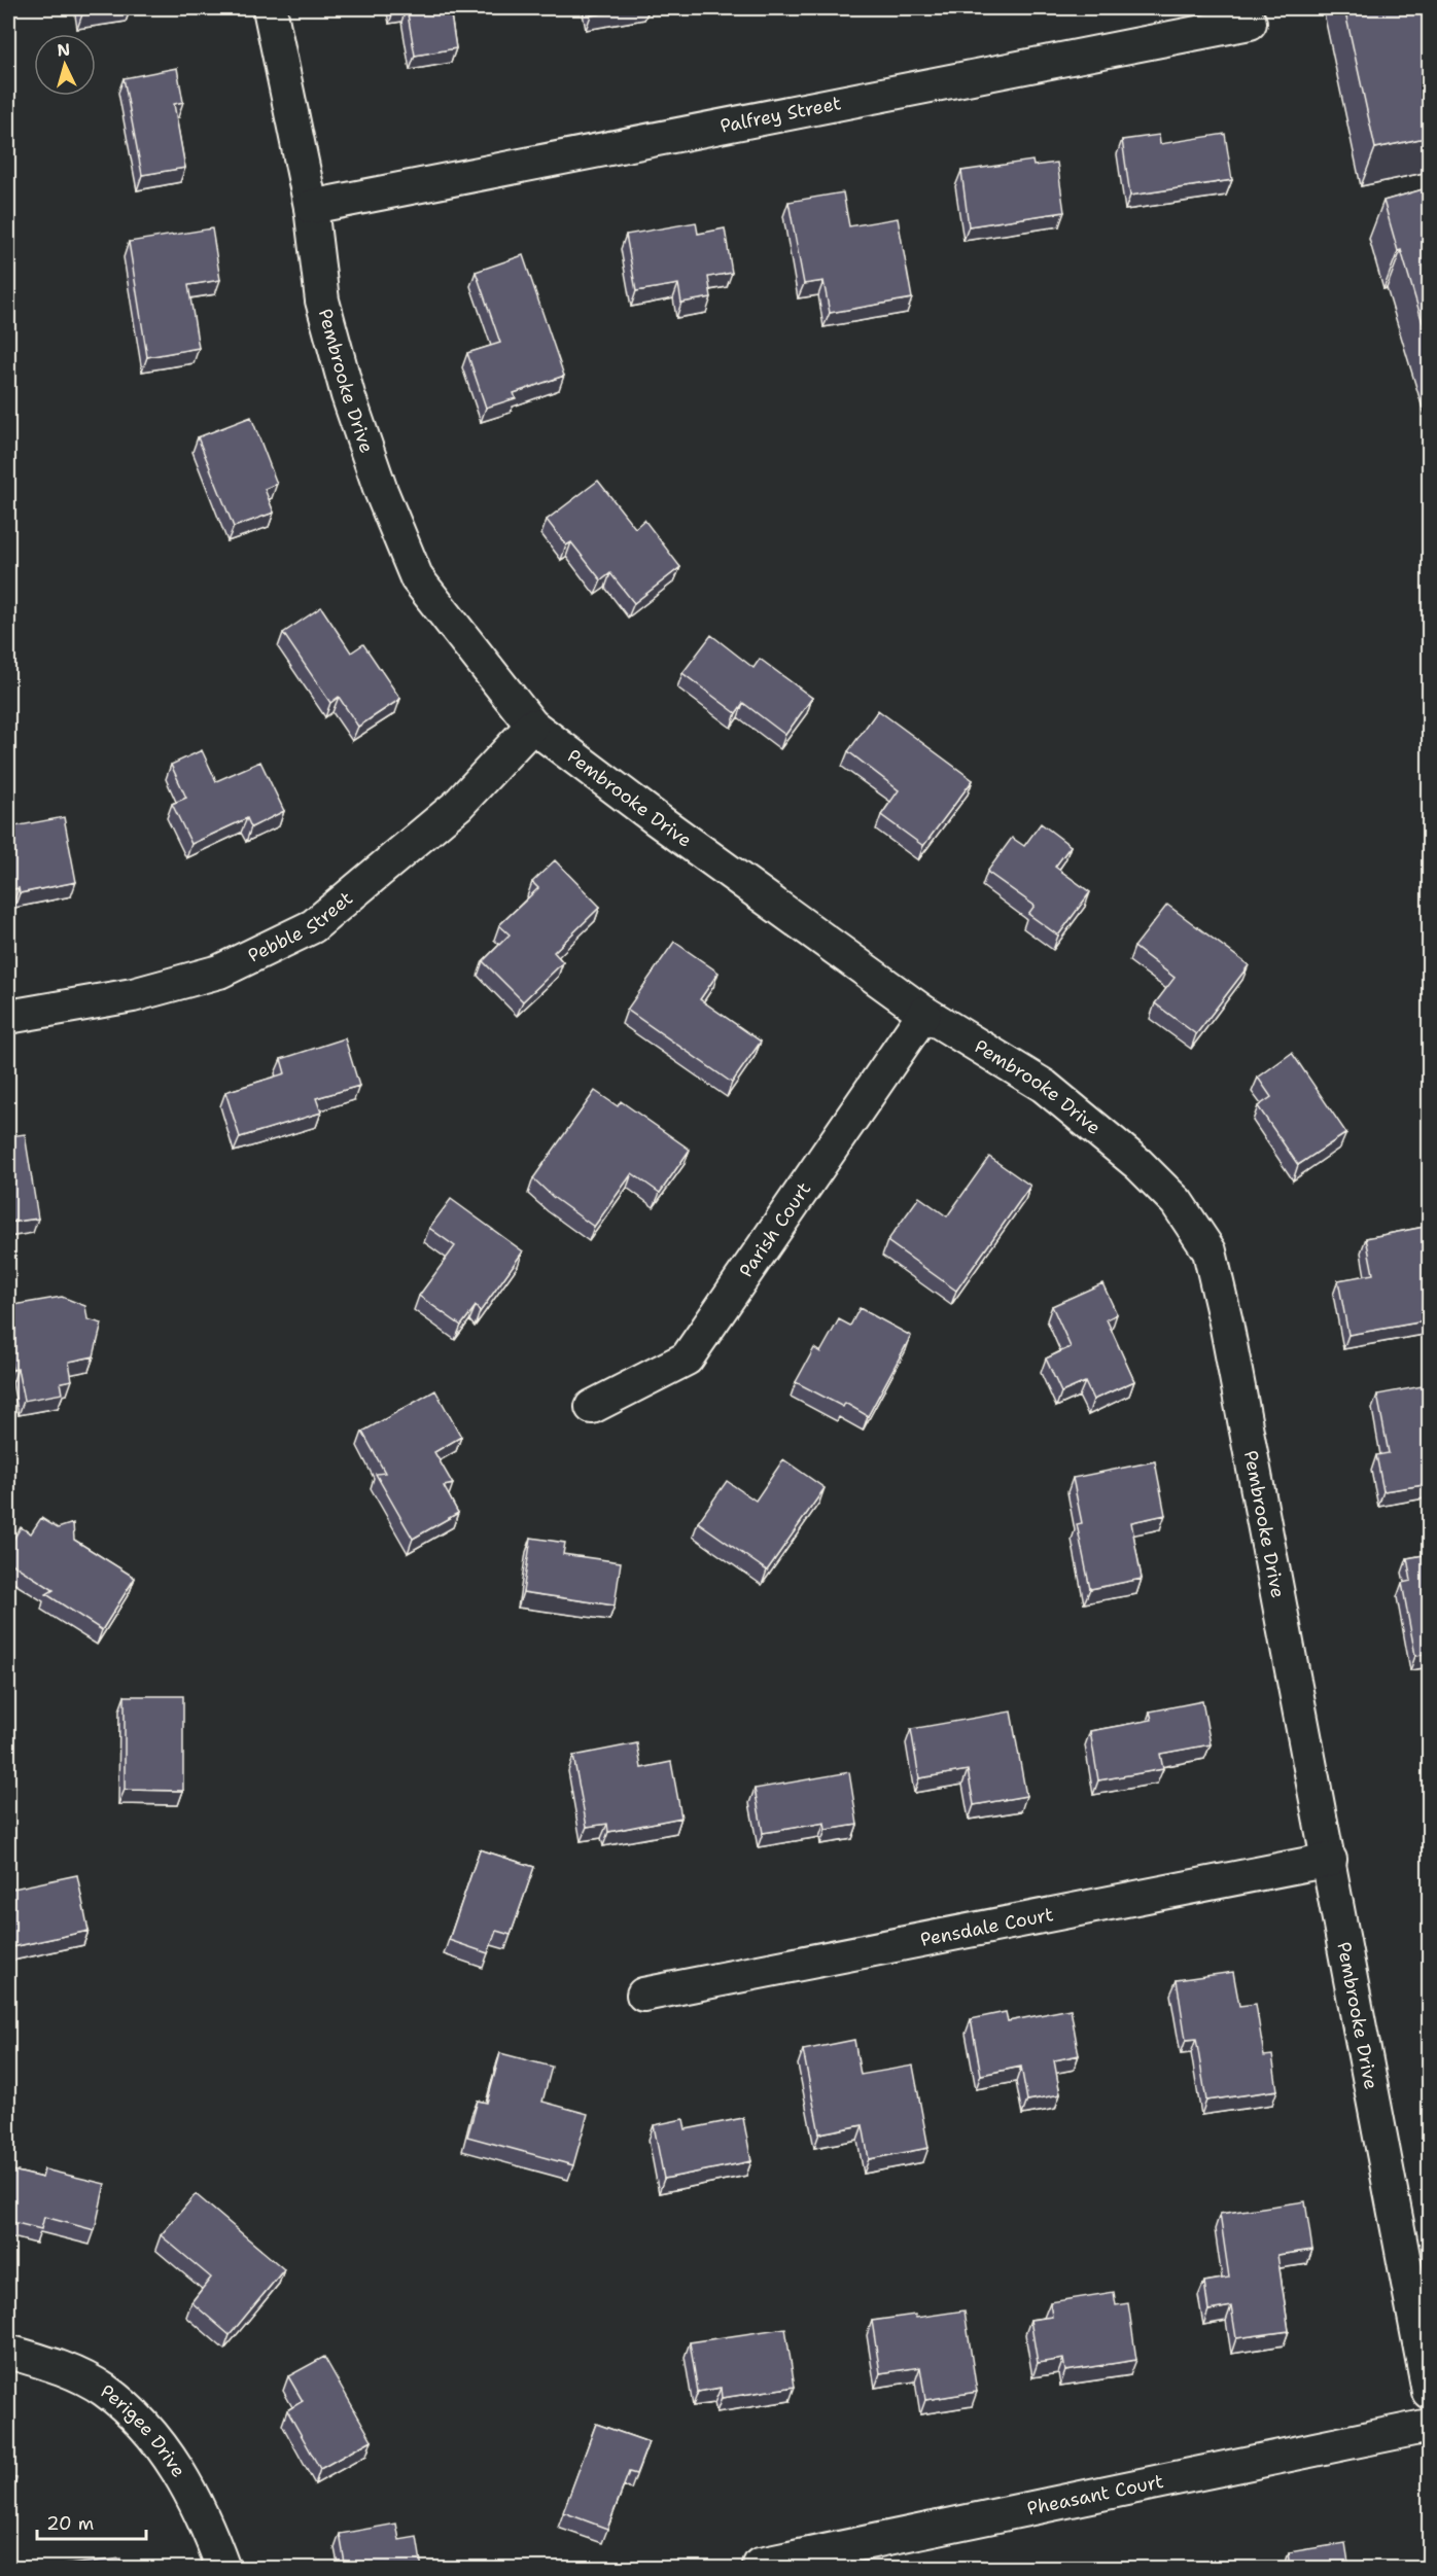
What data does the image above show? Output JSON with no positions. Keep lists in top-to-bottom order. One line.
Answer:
{"streets":{"street":["Palfrey Street","Pembrooke Drive","Pebble Street","Parish Court","Pensdale Court","Perigee Drive","Pheasant Court"]},"crossings":[["Palfrey Street","Pembrooke Drive"],["Pembrooke Drive","Pebble Street"],["Pembrooke Drive","Parish Court"],["Pembrooke Drive","Pensdale Court"]],"scale_bar":"20 m","north":"top"}
